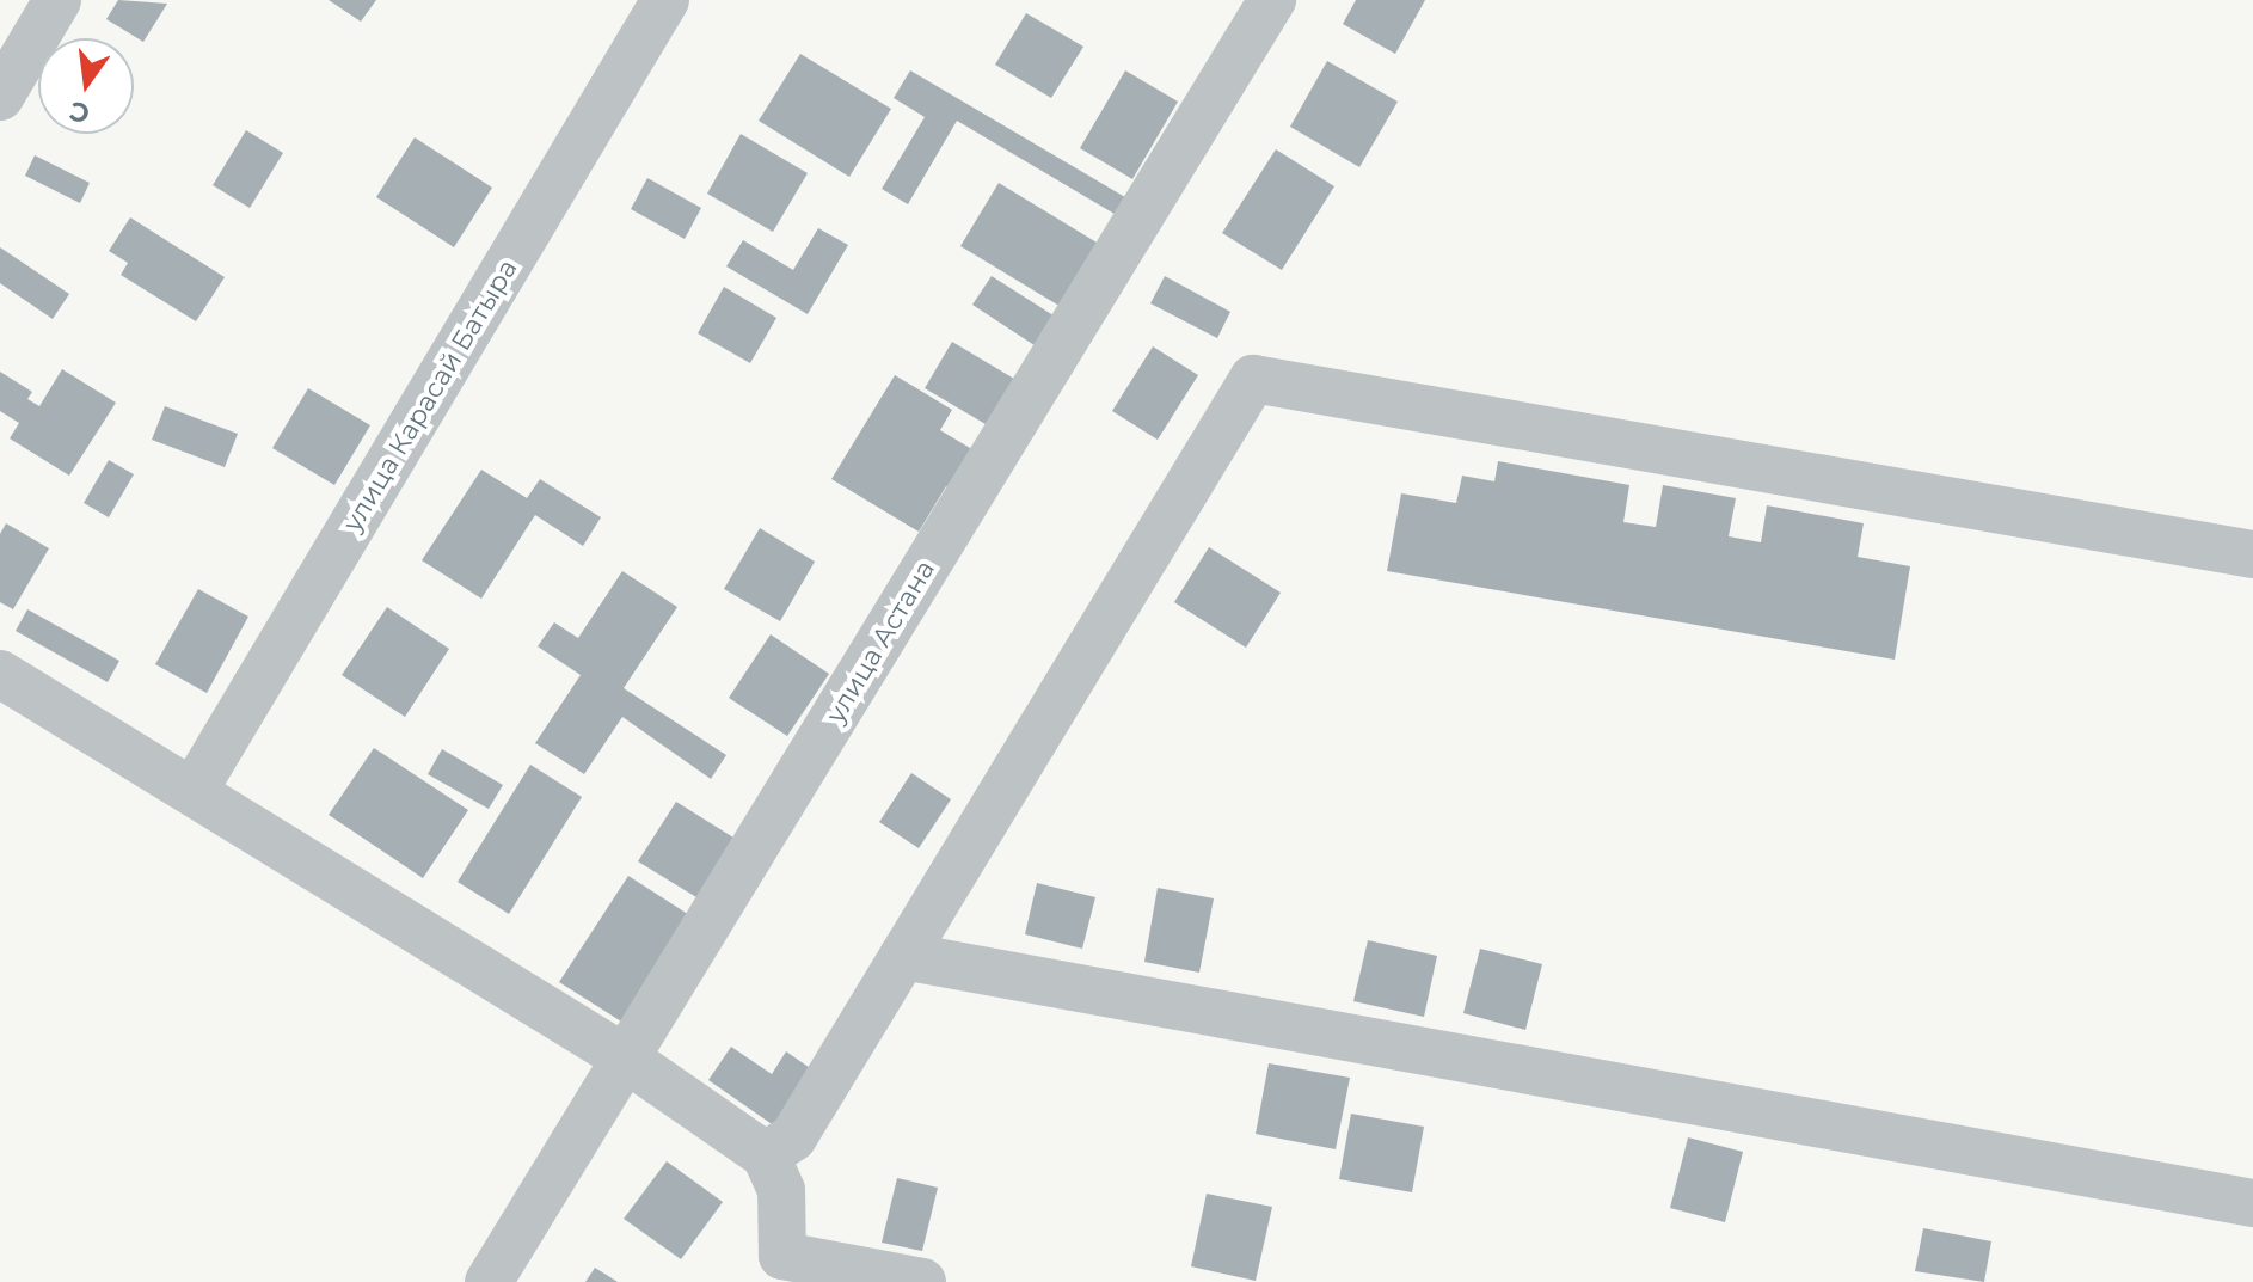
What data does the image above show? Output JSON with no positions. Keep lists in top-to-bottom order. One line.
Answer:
{"streets":{"street":["улица Карасай Батыра","улица Астана"]},"north":"bottom"}
